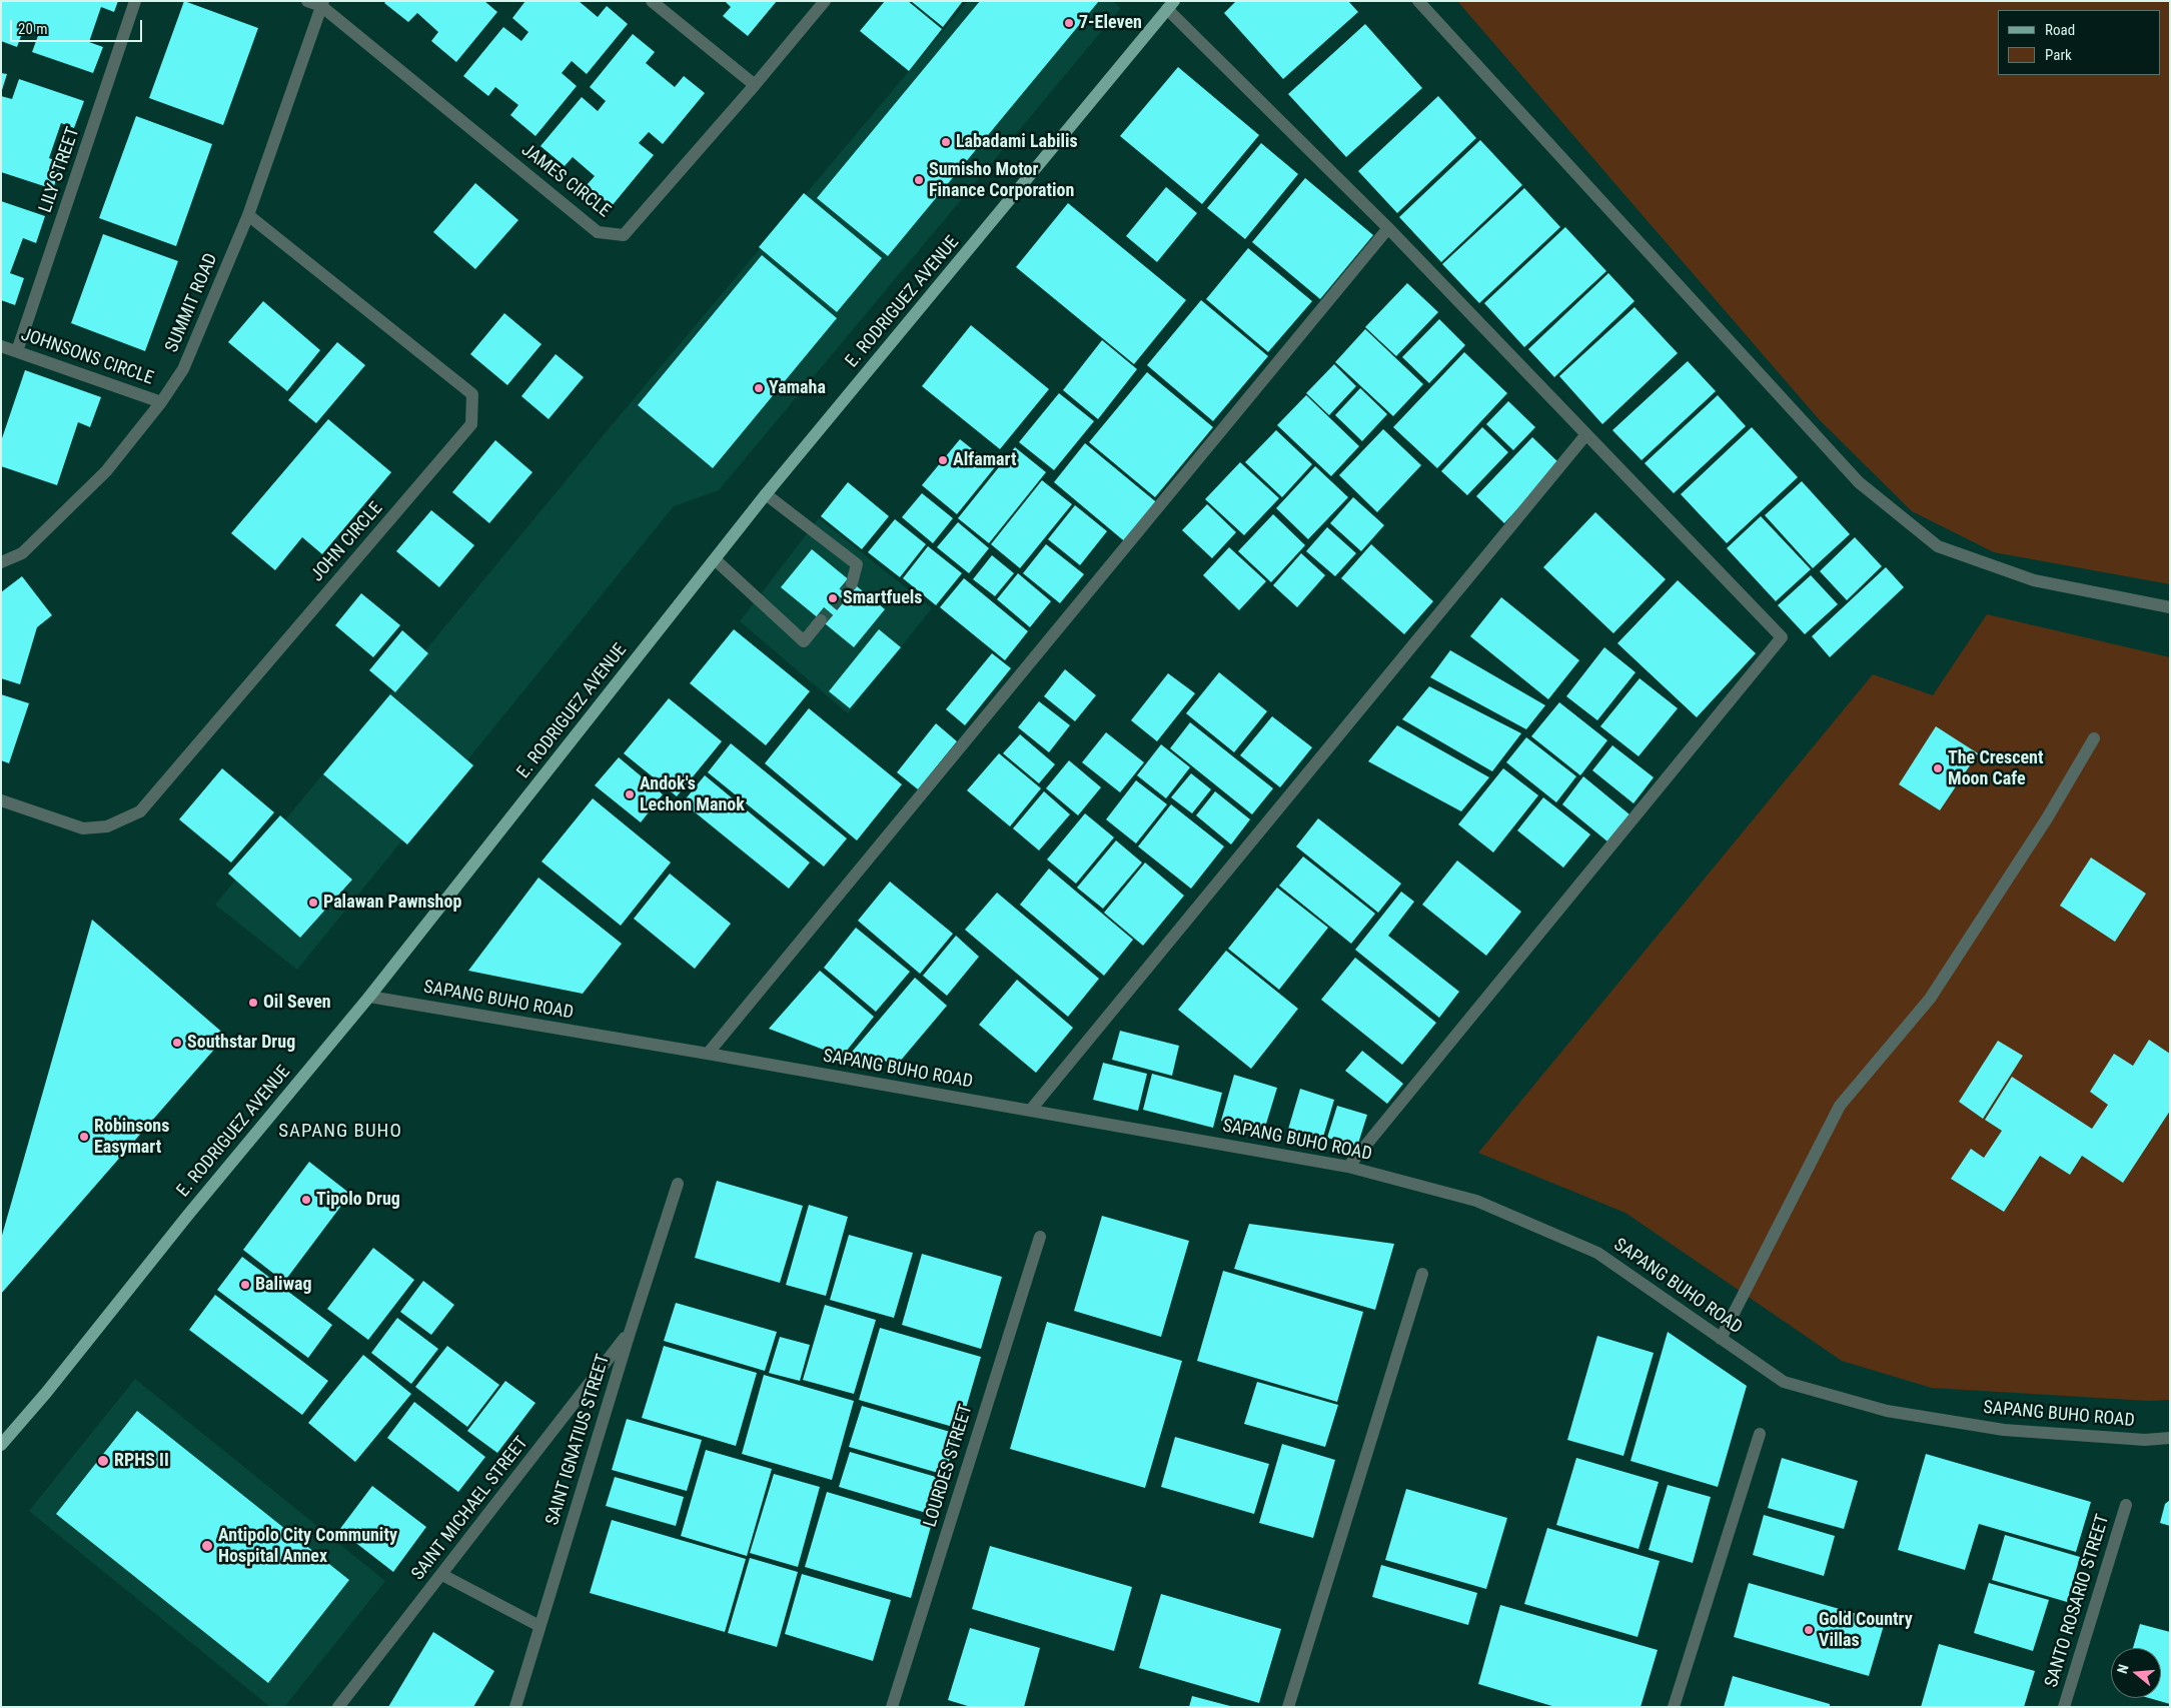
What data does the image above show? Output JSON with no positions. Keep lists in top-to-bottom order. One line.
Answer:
{"streets":{"main road":["E. RODRIGUEZ AVENUE"],"street":["LILY STREET","JAMES CIRCLE","SUMMIT ROAD","JOHNSONS CIRCLE","JOHN CIRCLE","SAPANG BUHO ROAD","SAINT IGNATIUS STREET","LOURDES STREET","SAINT MICHAEL STREET","SANTO ROSARIO STREET"]},"crossings":[["LILY STREET","JOHNSONS CIRCLE"],["JAMES CIRCLE","SUMMIT ROAD"],["E. RODRIGUEZ AVENUE","SAPANG BUHO ROAD"],["SUMMIT ROAD","JOHNSONS CIRCLE"],["SUMMIT ROAD","JOHN CIRCLE"],["SAINT IGNATIUS STREET","SAINT MICHAEL STREET"]],"districts":["SAPANG BUHO"],"places":["7-Eleven","Labadami Labilis","Sumisho Motor Finance Corporation","Yamaha","Alfamart","Smartfuels","The Crescent Moon Cafe","Andok's Lechon Manok","Palawan Pawnshop","Oil Seven","Southstar Drug","Robinsons Easymart","Tipolo Drug","Baliwag","RPHS II","Antipolo City Community Hospital Annex","Gold Country Villas"],"legend":["Road","Park"],"scale_bar":"20 m","north":"left"}
